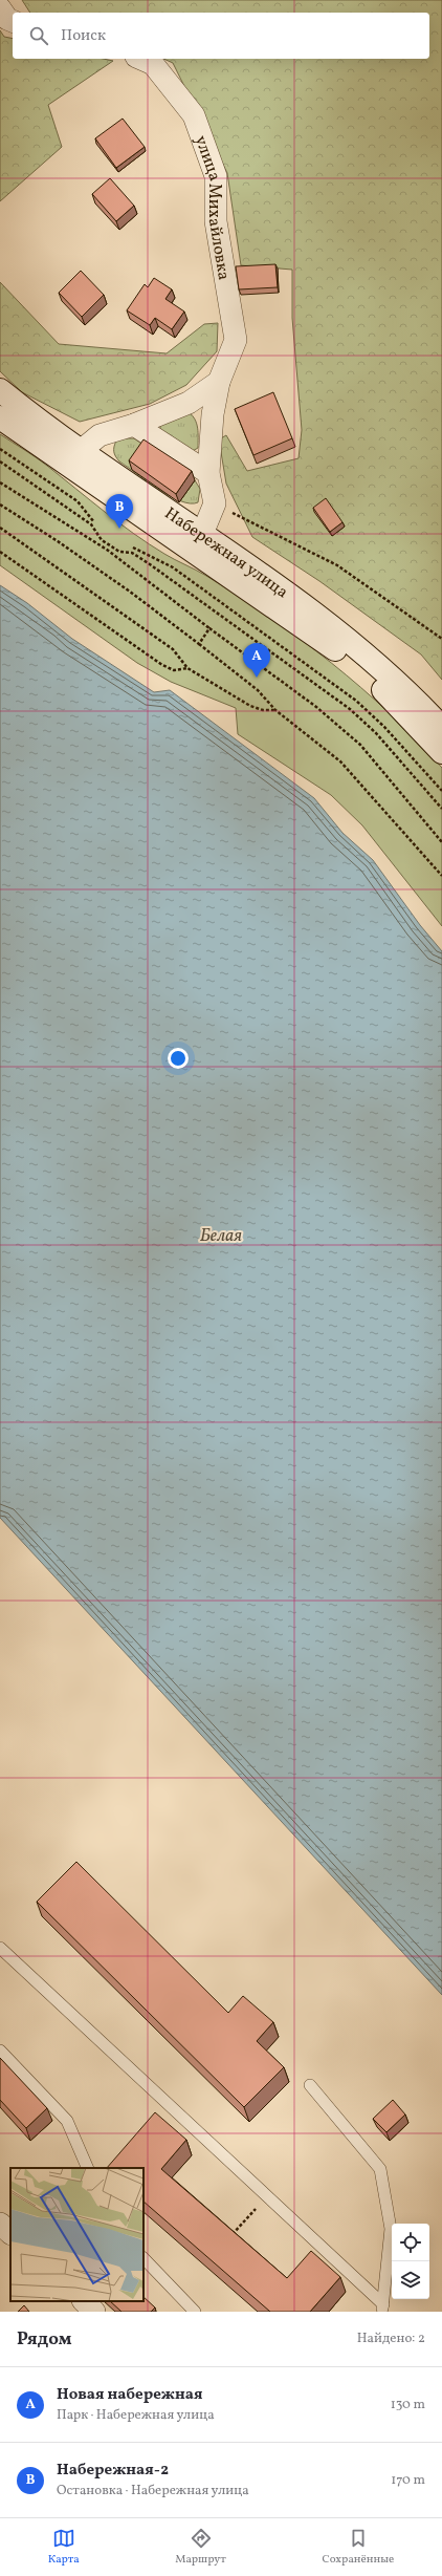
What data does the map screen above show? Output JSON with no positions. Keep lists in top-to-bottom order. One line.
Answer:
{"streets":{"street":["улица Михайловка","Набережная улица"]},"water":["Белая"],"page":{"search":"Поиск","pins":["B","A"],"heading":["Рядом","Найдено: 2"],"list":[{"mark":"A","name":"Новая набережная","note":"Парк · Набережная улица","value":"130 m"},{"mark":"B","name":"Набережная-2","note":"Остановка · Набережная улица","value":"170 m"}],"nav":["Карта","Маршрут","Сохранённые"]}}
